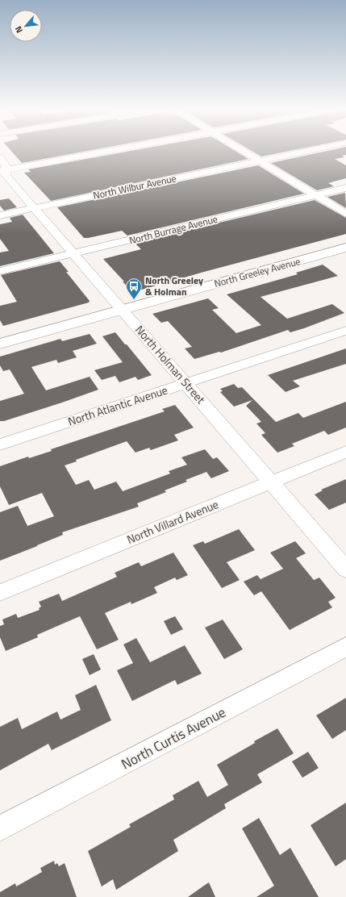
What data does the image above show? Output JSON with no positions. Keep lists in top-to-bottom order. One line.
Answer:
{"streets":{"main road":["North Greeley Avenue"],"street":["North Wilbur Avenue","North Burrage Avenue","North Holman Street","North Atlantic Avenue","North Villard Avenue","North Curtis Avenue"]},"crossings":[["North Wilbur Avenue","North Holman Street"],["North Burrage Avenue","North Holman Street"],["North Greeley Avenue","North Holman Street"],["North Holman Street","North Atlantic Avenue"],["North Holman Street","North Villard Avenue"]],"places":{"bus stop":["North Greeley & Holman"]},"north":"bottom left"}
